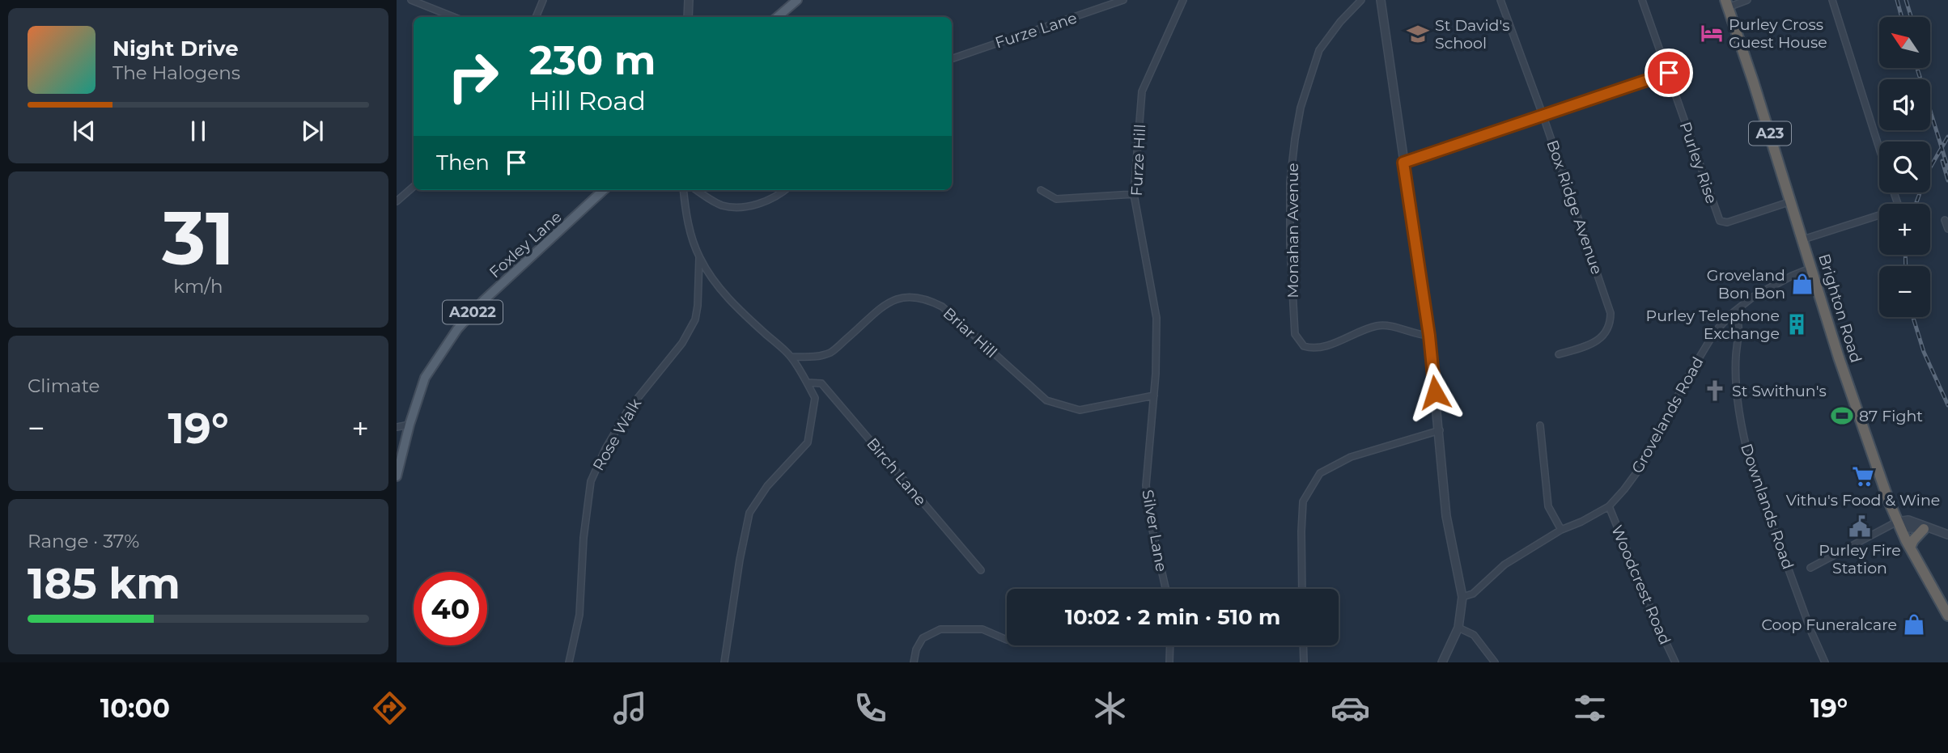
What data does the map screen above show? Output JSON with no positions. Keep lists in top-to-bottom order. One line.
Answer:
{"streets":{"highway":["A23","Brighton Road"],"main road":["Foxley Lane","A2022"],"street":["Furze Lane","Furze Hill","Purley Rise","Box Ridge Avenue","Monahan Avenue","Briar Hill","Grovelands Road","Rose Walk","Birch Lane","Downlands Road","Silver Lane","Woodcrest Road"]},"crossings":[["Furze Hill","Briar Hill"],["Furze Hill","Silver Lane"],["Purley Rise","Brighton Road"],["Brighton Road","Grovelands Road"],["Briar Hill","Silver Lane"],["Grovelands Road","Downlands Road"],["Grovelands Road","Woodcrest Road"]],"places":{"hotel":["Purley Cross Guest House"],"school or university":["St David's School"],"shop":["Groveland Bon Bon","Coop Funeralcare"],"building":["Purley Telephone Exchange"],"church":["St Swithun's"],"sports":["87 Fight"],"supermarket":["Vithu's Food & Wine"],"public building":["Purley Fire Station"]},"north":"top left","page":{"map_buttons":["+","−"],"turn":["230 m","Hill Road"],"song":["Night Drive","The Halogens"],"then":"Then","tile":[["31","km/h"],"Climate",["Range · 37%","185 km"]],"heat":["−","19°","+"],"limit":"40","trip":"10:02 · 2 min · 510 m","tabs":["10:00","19°"]}}
